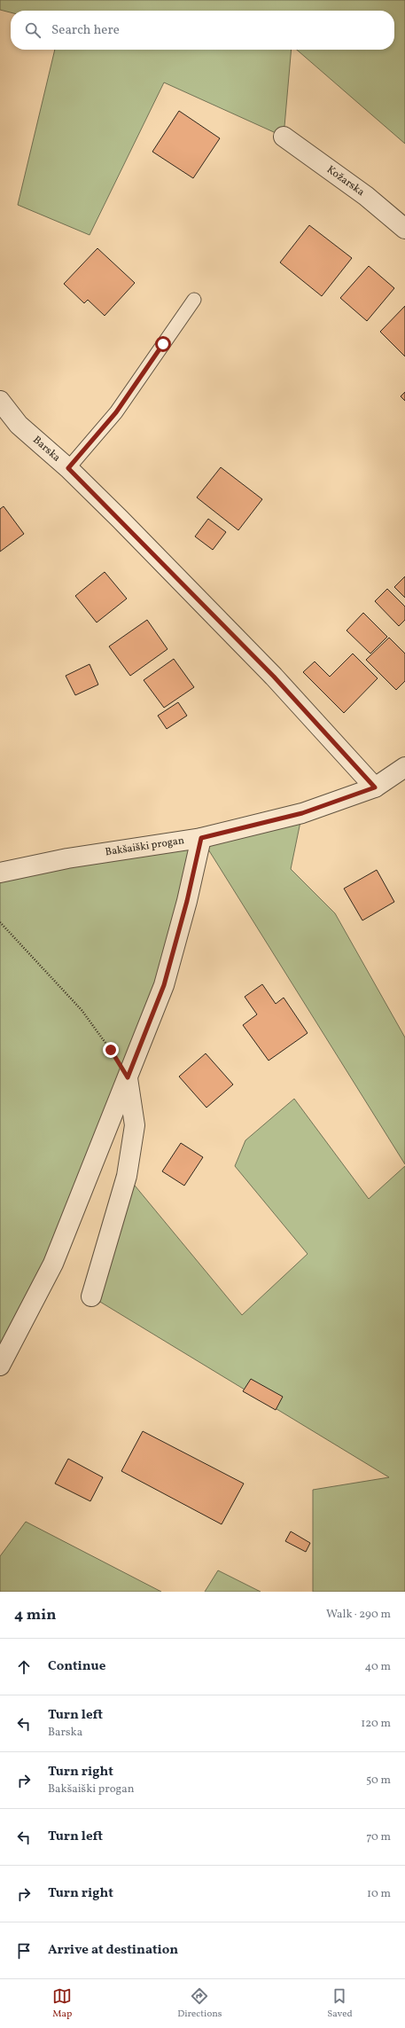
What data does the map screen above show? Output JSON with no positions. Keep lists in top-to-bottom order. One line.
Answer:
{"streets":{"street":["Kožarska","Barska","Bakšaiški progan"]},"crossings":[["Barska","Bakšaiški progan"]],"page":{"search":"Search here","heading":["4 min","Walk · 290 m"],"list":[["Continue","40 m"],["Turn left","Barska","120 m"],["Turn right","Bakšaiški progan","50 m"],["Turn left","70 m"],["Turn right","10 m"],"Arrive at destination"],"nav":["Map","Directions","Saved"]}}
